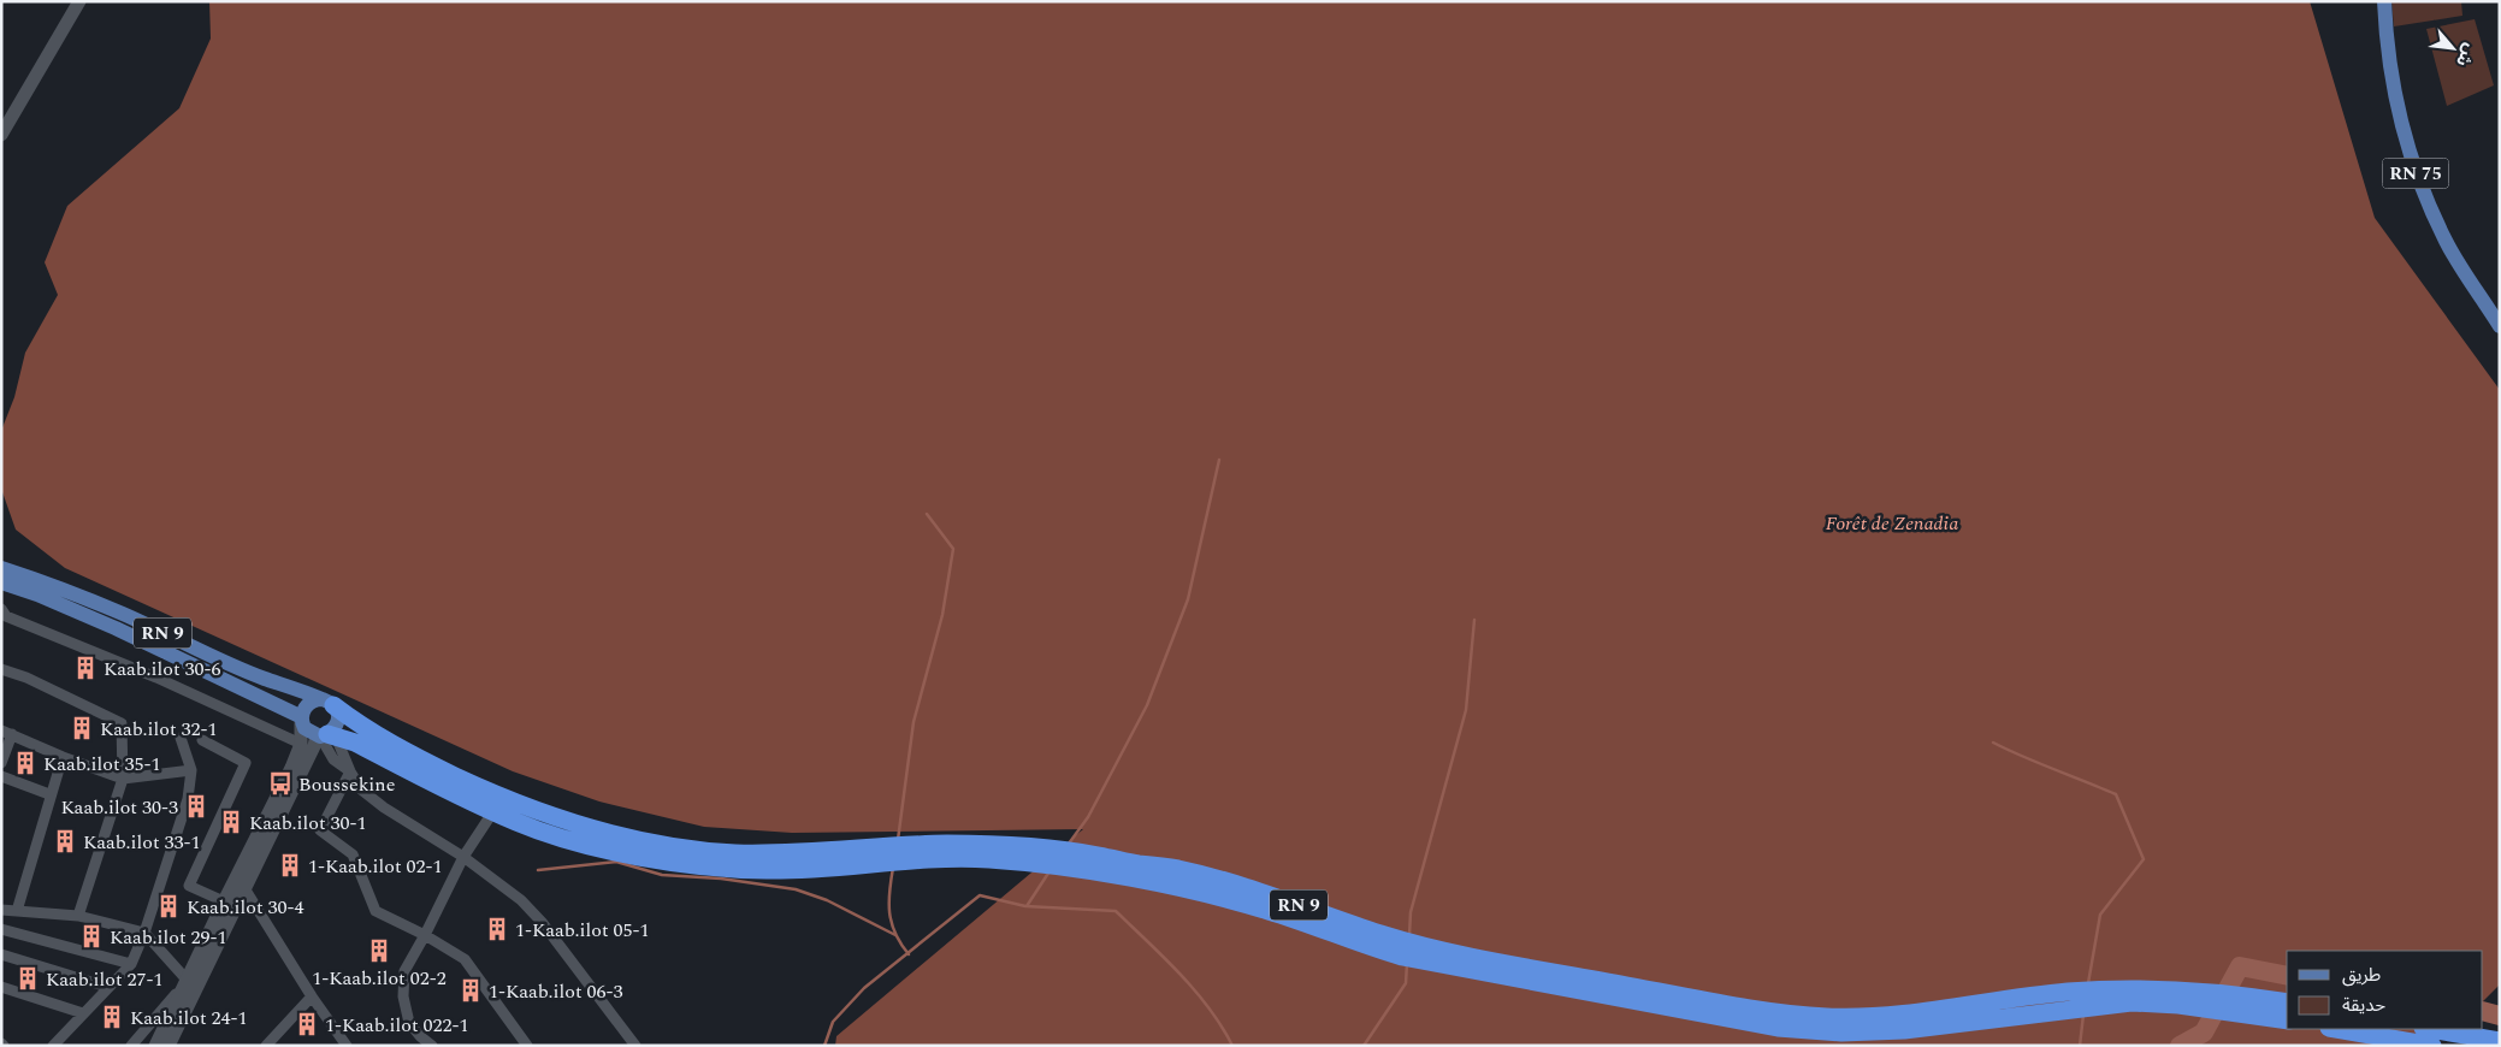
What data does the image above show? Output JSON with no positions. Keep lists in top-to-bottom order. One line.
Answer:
{"streets":{"highway":["RN 9"],"main road":["RN 75"]},"parks":["Forêt de Zenadia"],"places":{"building":["Kaab.ilot 30-6","Kaab.ilot 32-1","Kaab.ilot 35-1","Kaab.ilot 30-3","Kaab.ilot 30-1","Kaab.ilot 33-1","1-Kaab.ilot 02-1","Kaab.ilot 30-4","1-Kaab.ilot 05-1","Kaab.ilot 29-1","1-Kaab.ilot 02-2","Kaab.ilot 27-1","1-Kaab.ilot 06-3","Kaab.ilot 24-1","1-Kaab.ilot 022-1"],"bus stop":["Boussekine"]},"legend":["طريق","حديقة"],"north":"bottom right"}
